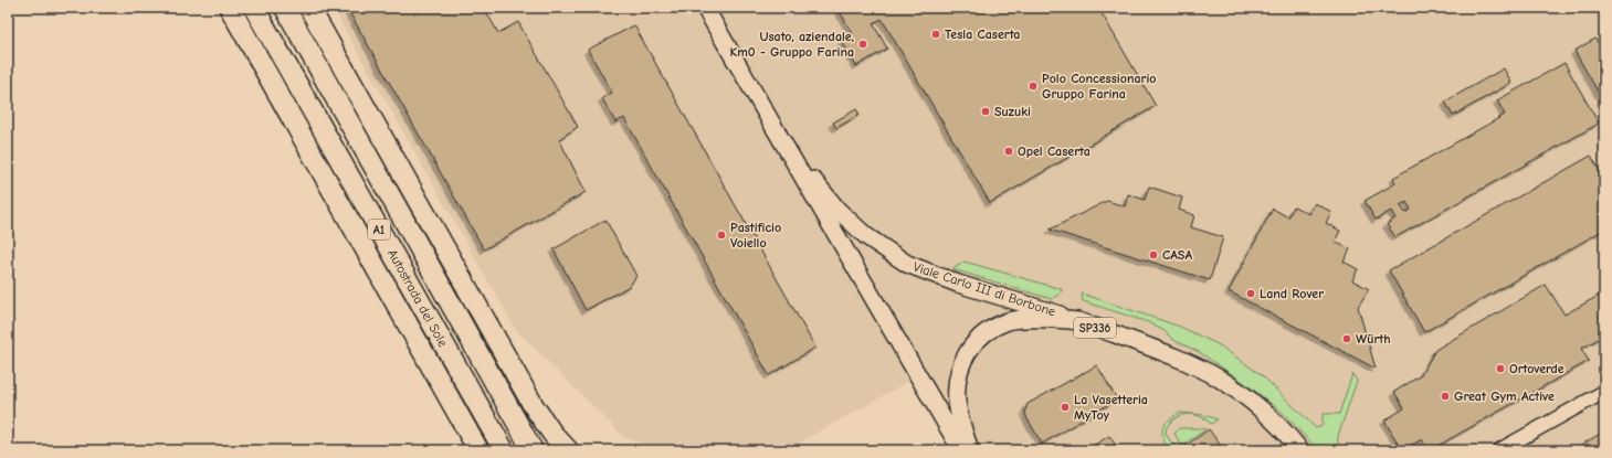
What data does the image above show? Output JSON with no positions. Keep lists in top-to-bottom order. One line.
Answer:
{"streets":{"highway":["A1","Autostrada del Sole"],"main road":["Viale Carlo III di Borbone","SP336"]},"crossings":[["Viale Carlo III di Borbone","SP336"]],"places":["Tesla Caserta","Usato, aziendale, Km0 - Gruppo Farina","Polo Concessionario Gruppo Farina","Suzuki","Opel Caserta","Pastificio Voiello","CASA","Land Rover","Würth","Ortoverde","Great Gym Active","La Vasetteria MyToy"]}
